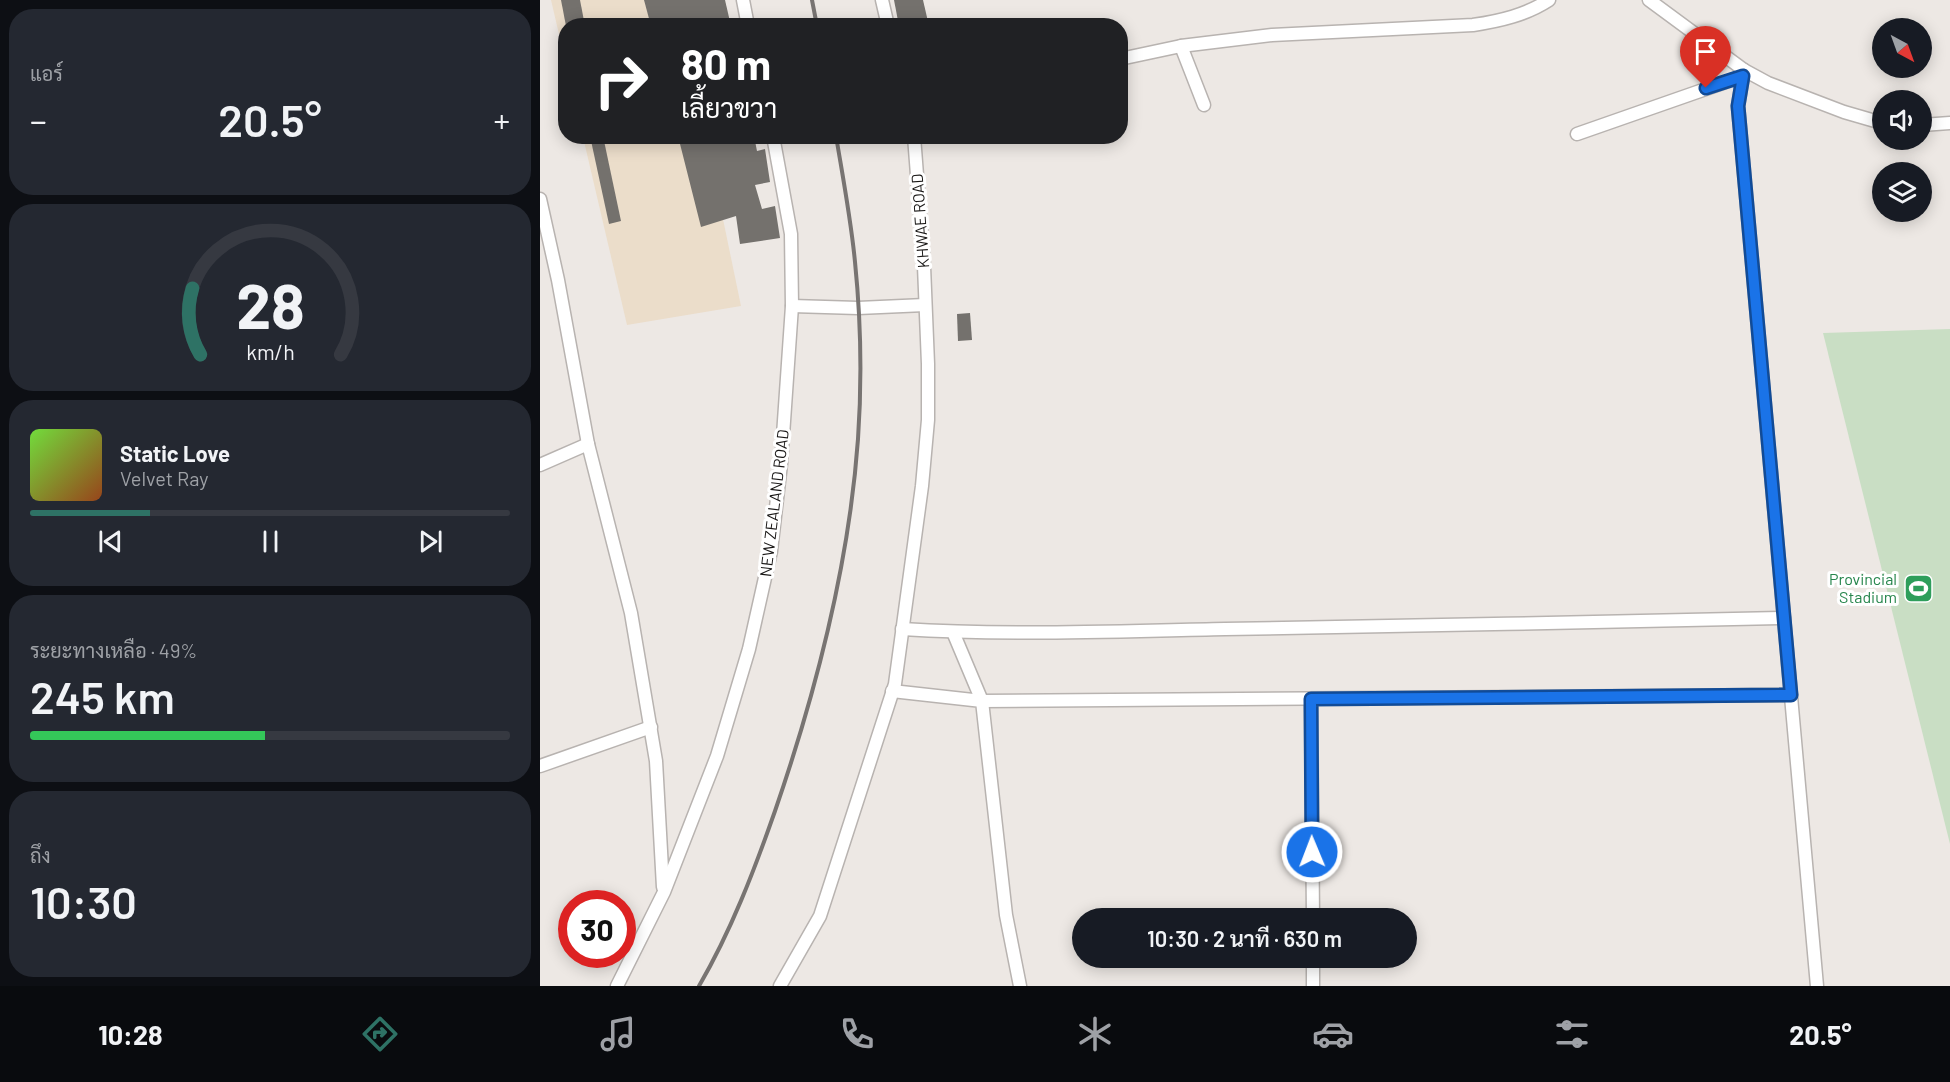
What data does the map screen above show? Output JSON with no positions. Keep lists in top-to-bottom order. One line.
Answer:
{"streets":{"street":["KHWAE ROAD","NEW ZEALAND ROAD"]},"places":{"sports":["Provincial Stadium"]},"north":"bottom right","page":{"tile":["แอร์",["ระยะทางเหลือ · 49%","245 km"],["ถึง","10:30"]],"turn":["80 m","เลี้ยวขวา"],"heat":["−","20.5°","+"],"song":["Static Love","Velvet Ray"],"limit":"30","trip":"10:30 · 2 นาที · 630 m","tabs":["10:28","20.5°"],"gauge":["28","km/h"]}}
